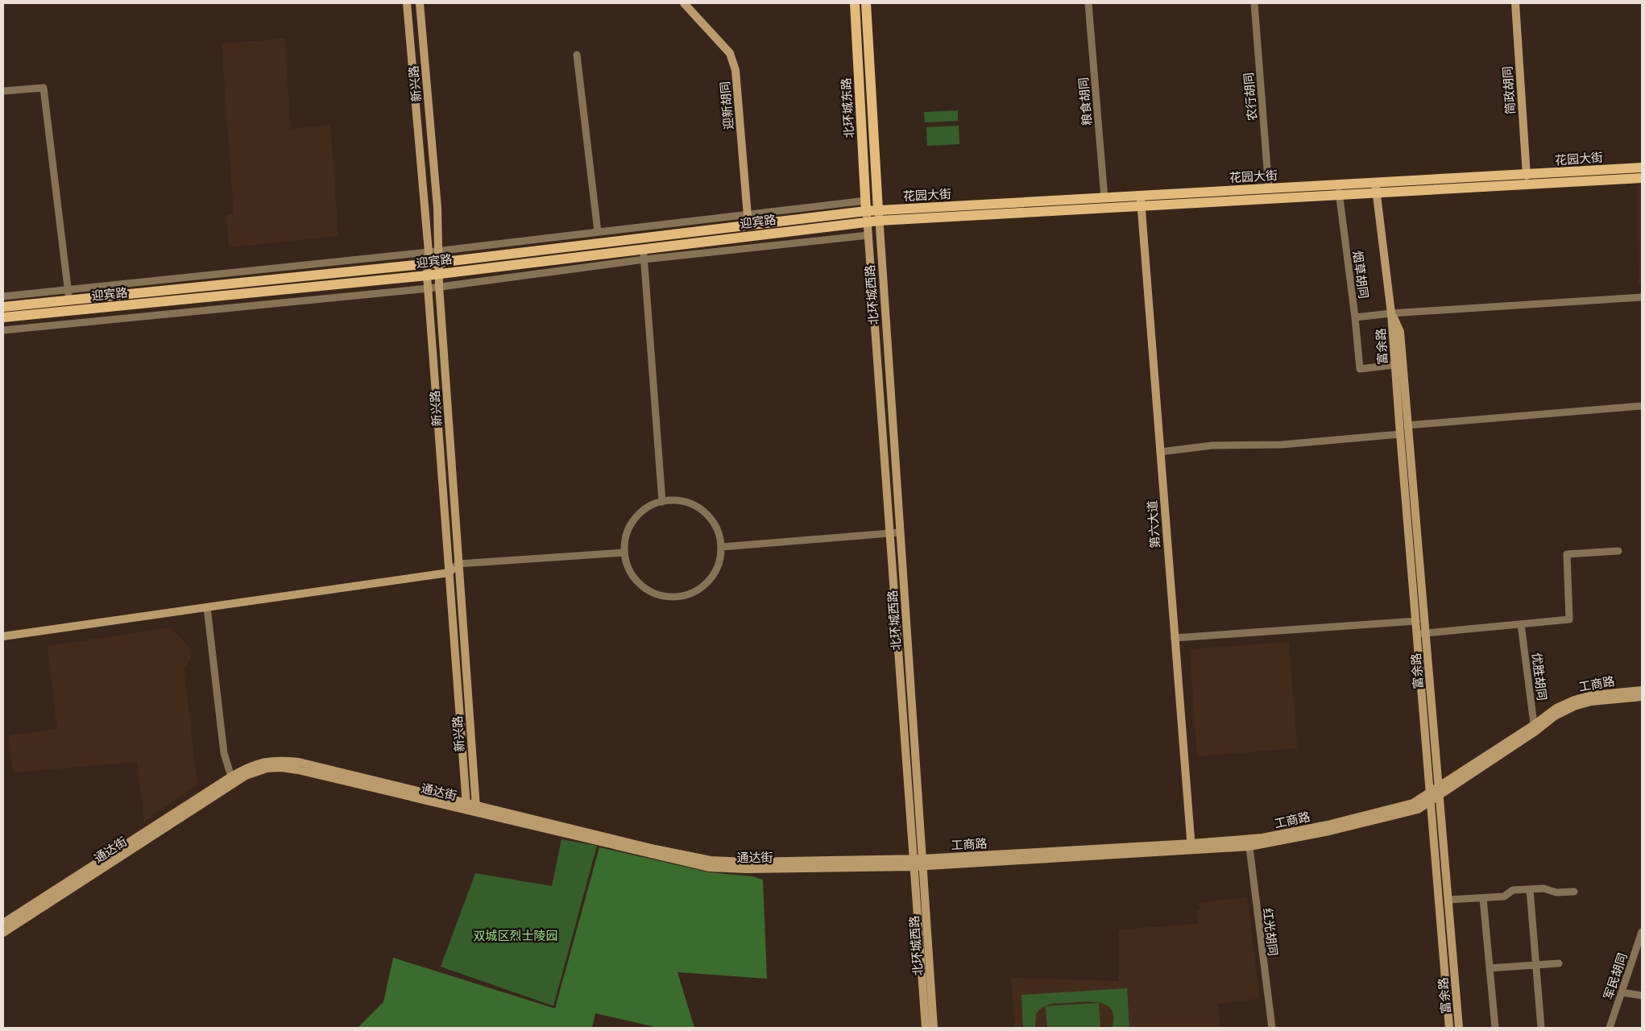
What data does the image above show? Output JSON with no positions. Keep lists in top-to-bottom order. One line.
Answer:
{"streets":{"main road":["新兴路","简政胡同","迎新胡同","北环城东路","花园大街","迎宾路","北环城西路","富余路","第六大道","工商路","通达街"],"street":["农行胡同","粮食胡同","烟草胡同","优胜胡同","红光胡同","军民胡同"]},"crossings":[["新兴路","迎宾路"],["新兴路","通达街"],["简政胡同","花园大街"],["农行胡同","花园大街"],["粮食胡同","花园大街"],["迎新胡同","迎宾路"],["北环城东路","花园大街"],["北环城东路","迎宾路"],["北环城东路","北环城西路"],["花园大街","迎宾路"],["花园大街","烟草胡同"],["花园大街","北环城西路"],["花园大街","富余路"],["花园大街","第六大道"],["迎宾路","北环城西路"],["烟草胡同","富余路"],["北环城西路","工商路"],["北环城西路","通达街"],["富余路","工商路"],["第六大道","工商路"],["优胜胡同","工商路"],["工商路","通达街"],["工商路","红光胡同"]],"parks":["双城区烈士陵园"]}
